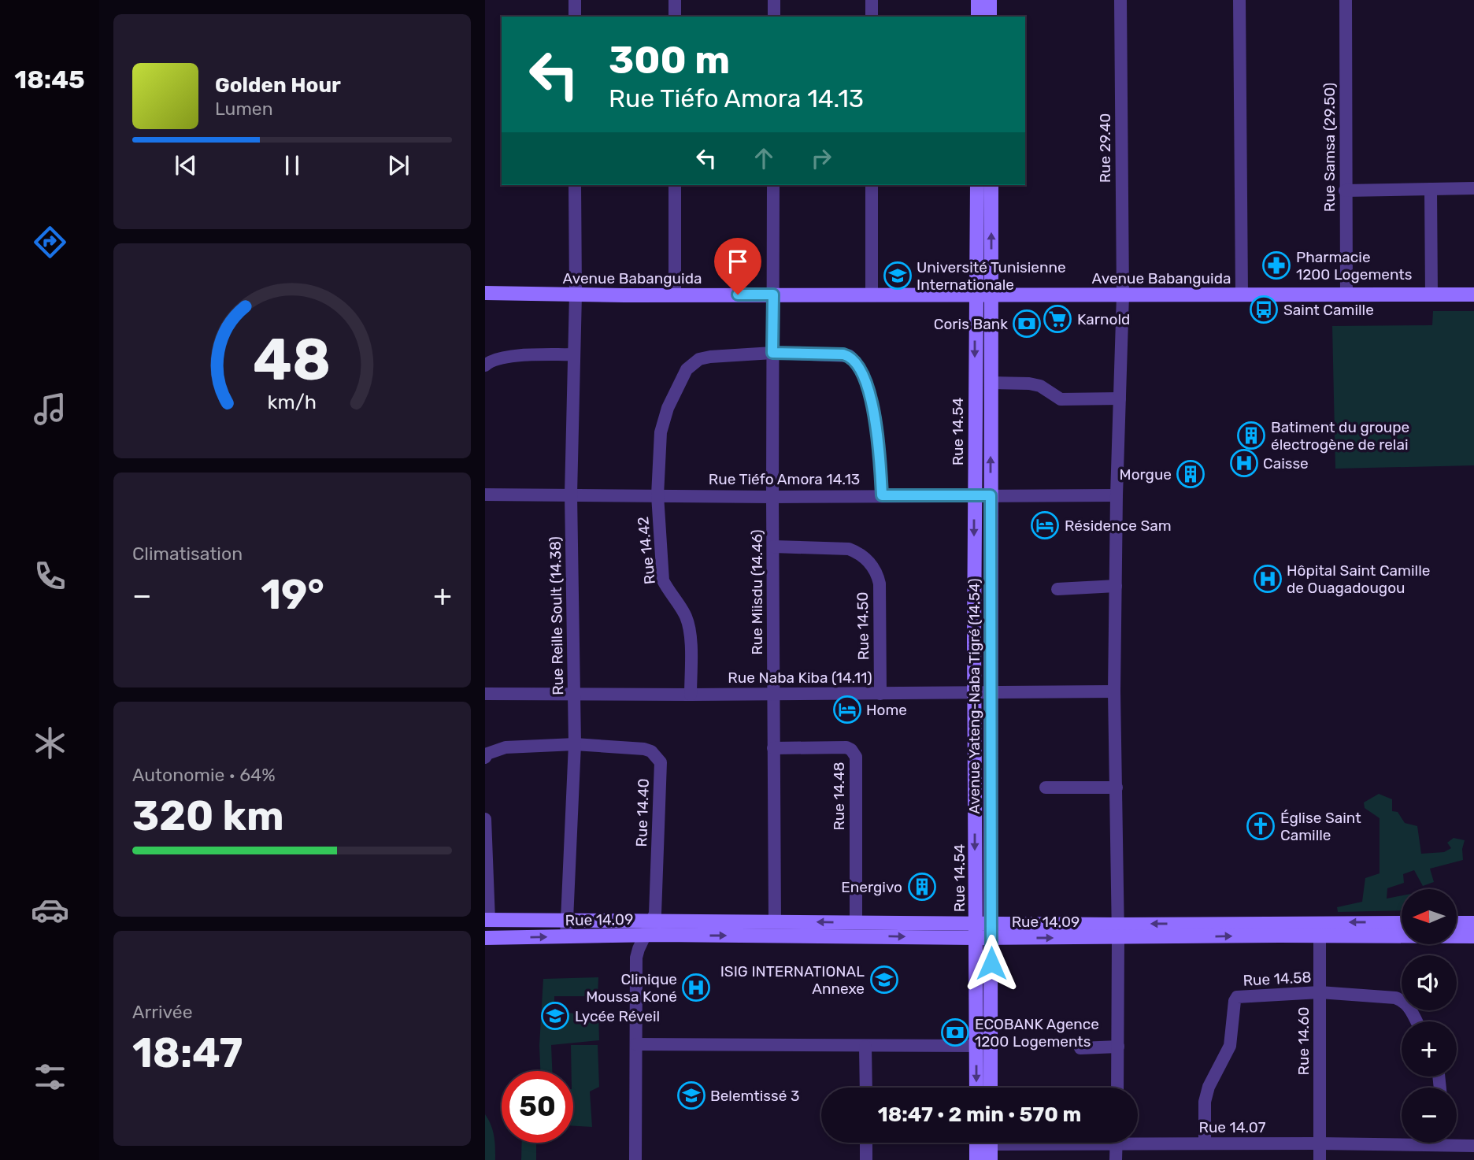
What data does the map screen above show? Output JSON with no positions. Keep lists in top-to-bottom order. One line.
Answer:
{"streets":{"street":["Rue Samsa (29.50)","Rue 29.40","Avenue Babanguida","Rue 14.54","Rue Tiéfo Amora 14.13","Rue 14.42","Rue Miisdu (14.46)","Rue Reille Soult (14.38)","Rue 14.50","Rue Naba Kiba (14.11)","Avenue Yateng-Naba Tigré (14.54)","Rue 14.48","Rue 14.40","Rue 14.09","Rue 14.58","Rue 14.60","Rue 14.07"]},"crossings":[["Rue Samsa (29.50)","Avenue Babanguida"],["Rue 29.40","Avenue Babanguida"],["Rue 29.40","Rue Tiéfo Amora 14.13"],["Rue 29.40","Rue Naba Kiba (14.11)"],["Rue 29.40","Rue 14.09"],["Avenue Babanguida","Rue 14.54"],["Avenue Babanguida","Rue Miisdu (14.46)"],["Avenue Babanguida","Rue Reille Soult (14.38)"],["Avenue Babanguida","Avenue Yateng-Naba Tigré (14.54)"],["Rue 14.54","Rue Tiéfo Amora 14.13"],["Rue 14.54","Rue Naba Kiba (14.11)"],["Rue 14.54","Rue 14.09"],["Rue Tiéfo Amora 14.13","Rue 14.42"],["Rue Tiéfo Amora 14.13","Rue Miisdu (14.46)"],["Rue Tiéfo Amora 14.13","Rue Reille Soult (14.38)"],["Rue Tiéfo Amora 14.13","Avenue Yateng-Naba Tigré (14.54)"],["Rue 14.42","Rue Miisdu (14.46)"],["Rue 14.42","Rue Naba Kiba (14.11)"],["Rue Miisdu (14.46)","Rue 14.50"],["Rue Miisdu (14.46)","Rue Naba Kiba (14.11)"],["Rue Miisdu (14.46)","Rue 14.48"],["Rue Miisdu (14.46)","Rue 14.09"],["Rue Reille Soult (14.38)","Rue Naba Kiba (14.11)"],["Rue Reille Soult (14.38)","Rue 14.40"],["Rue Reille Soult (14.38)","Rue 14.09"],["Rue 14.50","Rue Naba Kiba (14.11)"],["Rue Naba Kiba (14.11)","Avenue Yateng-Naba Tigré (14.54)"],["Avenue Yateng-Naba Tigré (14.54)","Rue 14.09"],["Rue 14.48","Rue 14.09"],["Rue 14.40","Rue 14.09"],["Rue 14.09","Rue 14.60"],["Rue 14.58","Rue 14.60"],["Rue 14.58","Rue 14.07"],["Rue 14.60","Rue 14.07"]],"one_way":["Rue 14.54"],"places":{"pharmacy":["Pharmacie 1200 Logements"],"school or university":["Université Tunisienne Internationale","ISIG INTERNATIONAL Annexe","Lycée Réveil","Belemtissé 3"],"bus stop":["Saint Camille"],"supermarket":["Karnold"],"bank":["Coris Bank","ECOBANK Agence 1200 Logements"],"building":["Batiment du groupe électrogène de relai","Morgue","Energivo"],"hospital":["Caisse","Hôpital Saint Camille de Ouagadougou","Clinique Moussa Koné"],"hotel":["Résidence Sam","Home"],"church":["Église Saint Camille"]},"north":"left","page":{"tabs":"18:45","turn":["300 m","Rue Tiéfo Amora 14.13"],"song":["Golden Hour","Lumen"],"tile":["Climatisation",["Autonomie · 64%","320 km"],["Arrivée","18:47"]],"heat":["−","19°","+"],"map_buttons":["+","−"],"limit":"50","trip":"18:47 · 2 min · 570 m","gauge":["48","km/h"]}}
